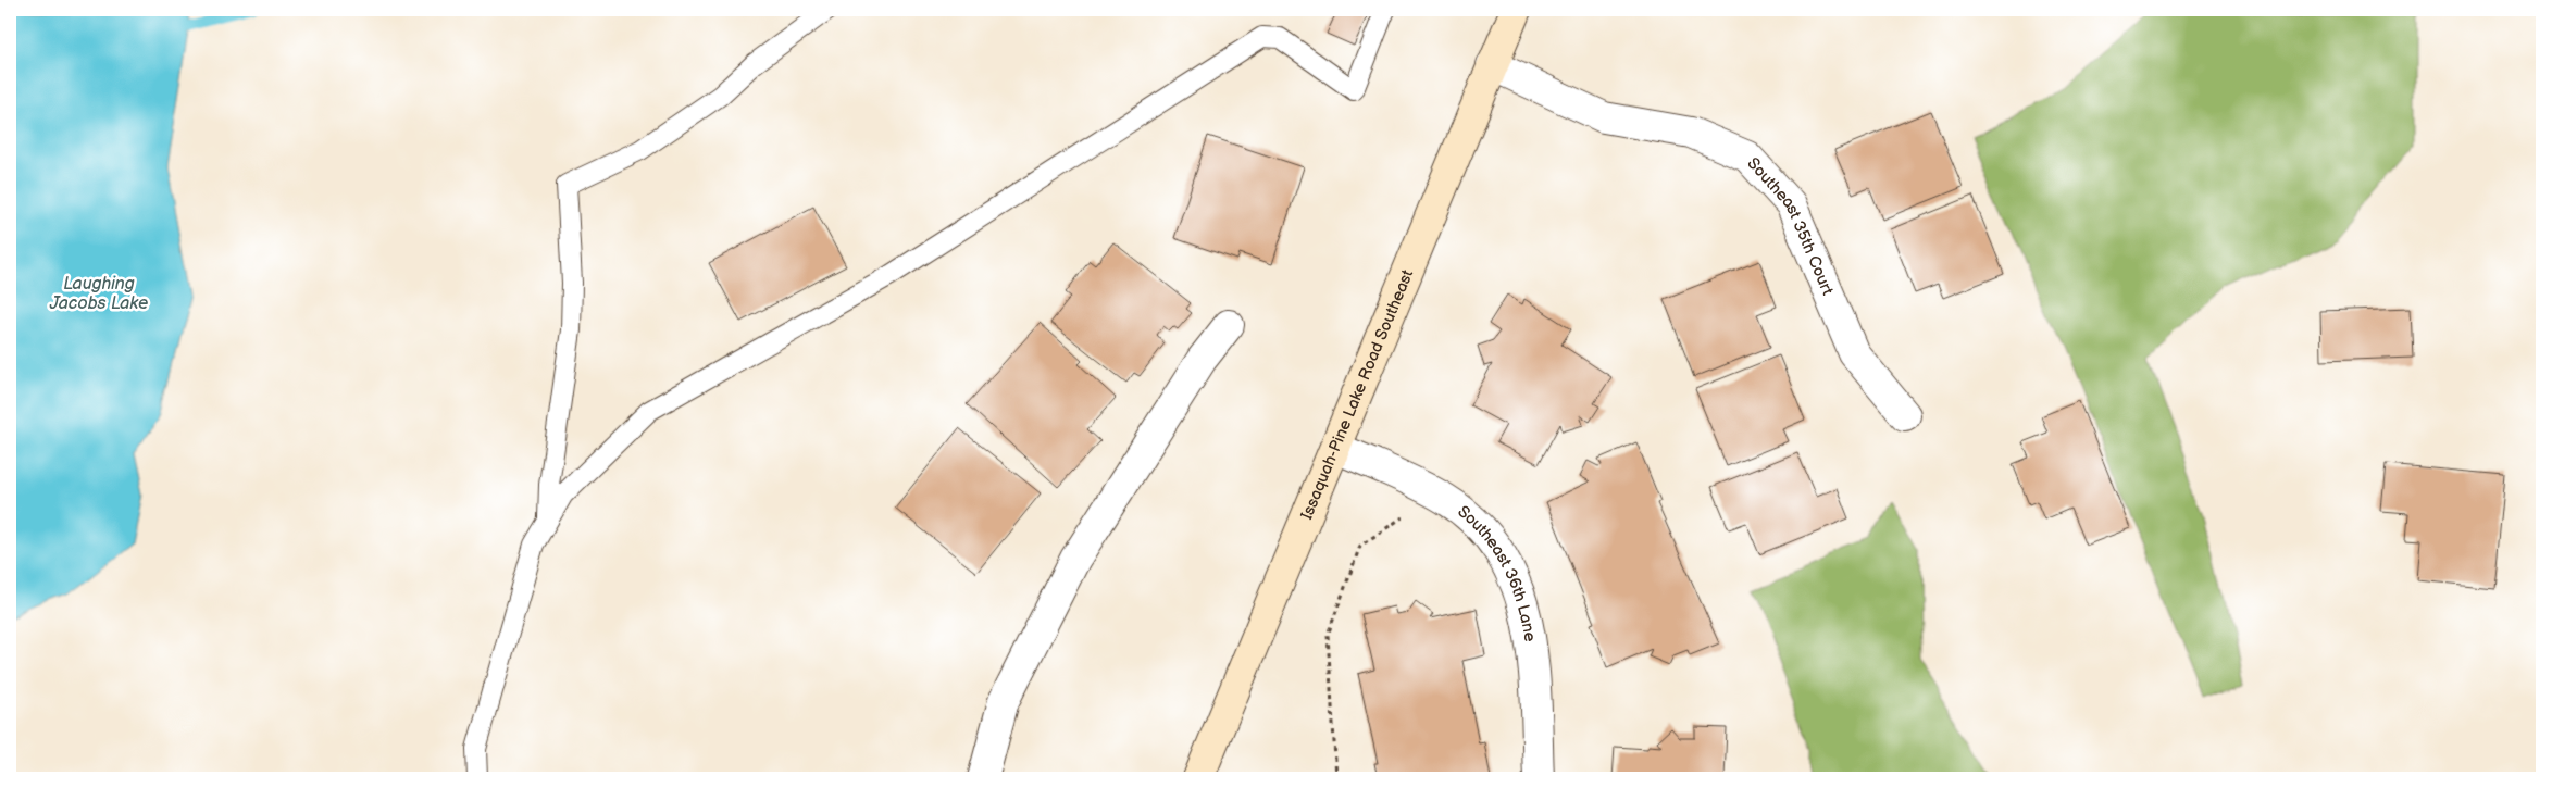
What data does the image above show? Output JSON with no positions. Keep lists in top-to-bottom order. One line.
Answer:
{"streets":{"main road":["Issaquah-Pine Lake Road Southeast"],"street":["Southeast 35th Court","Southeast 36th Lane"]},"crossings":[["Southeast 35th Court","Issaquah-Pine Lake Road Southeast"],["Issaquah-Pine Lake Road Southeast","Southeast 36th Lane"]],"water":["Laughing Jacobs Lake"]}
